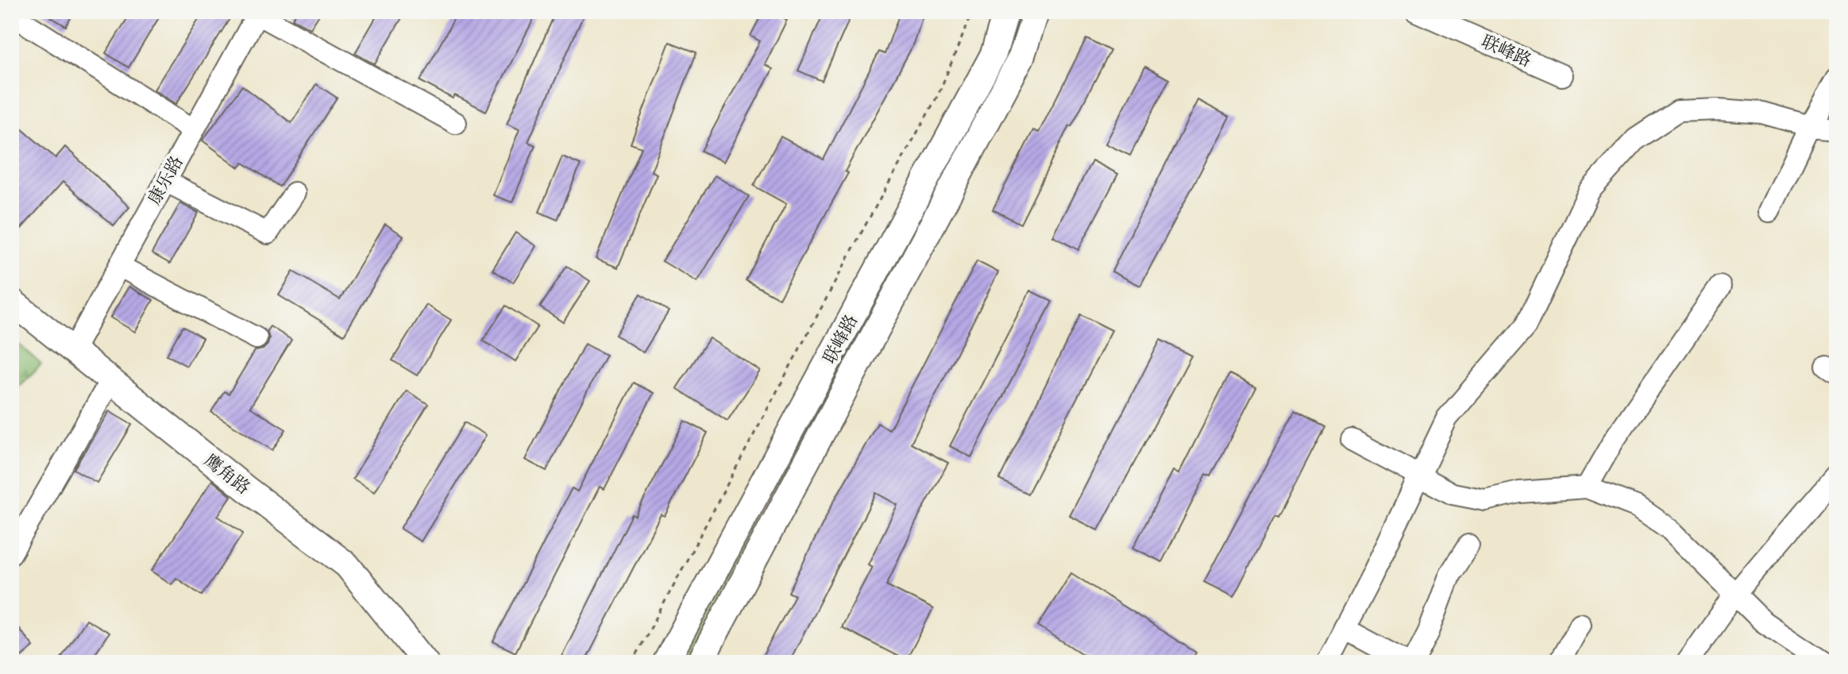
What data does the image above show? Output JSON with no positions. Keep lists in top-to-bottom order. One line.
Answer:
{"streets":{"main road":["联峰路","鹰角路"],"street":["康乐路"]},"crossings":[["康乐路","鹰角路"]]}
